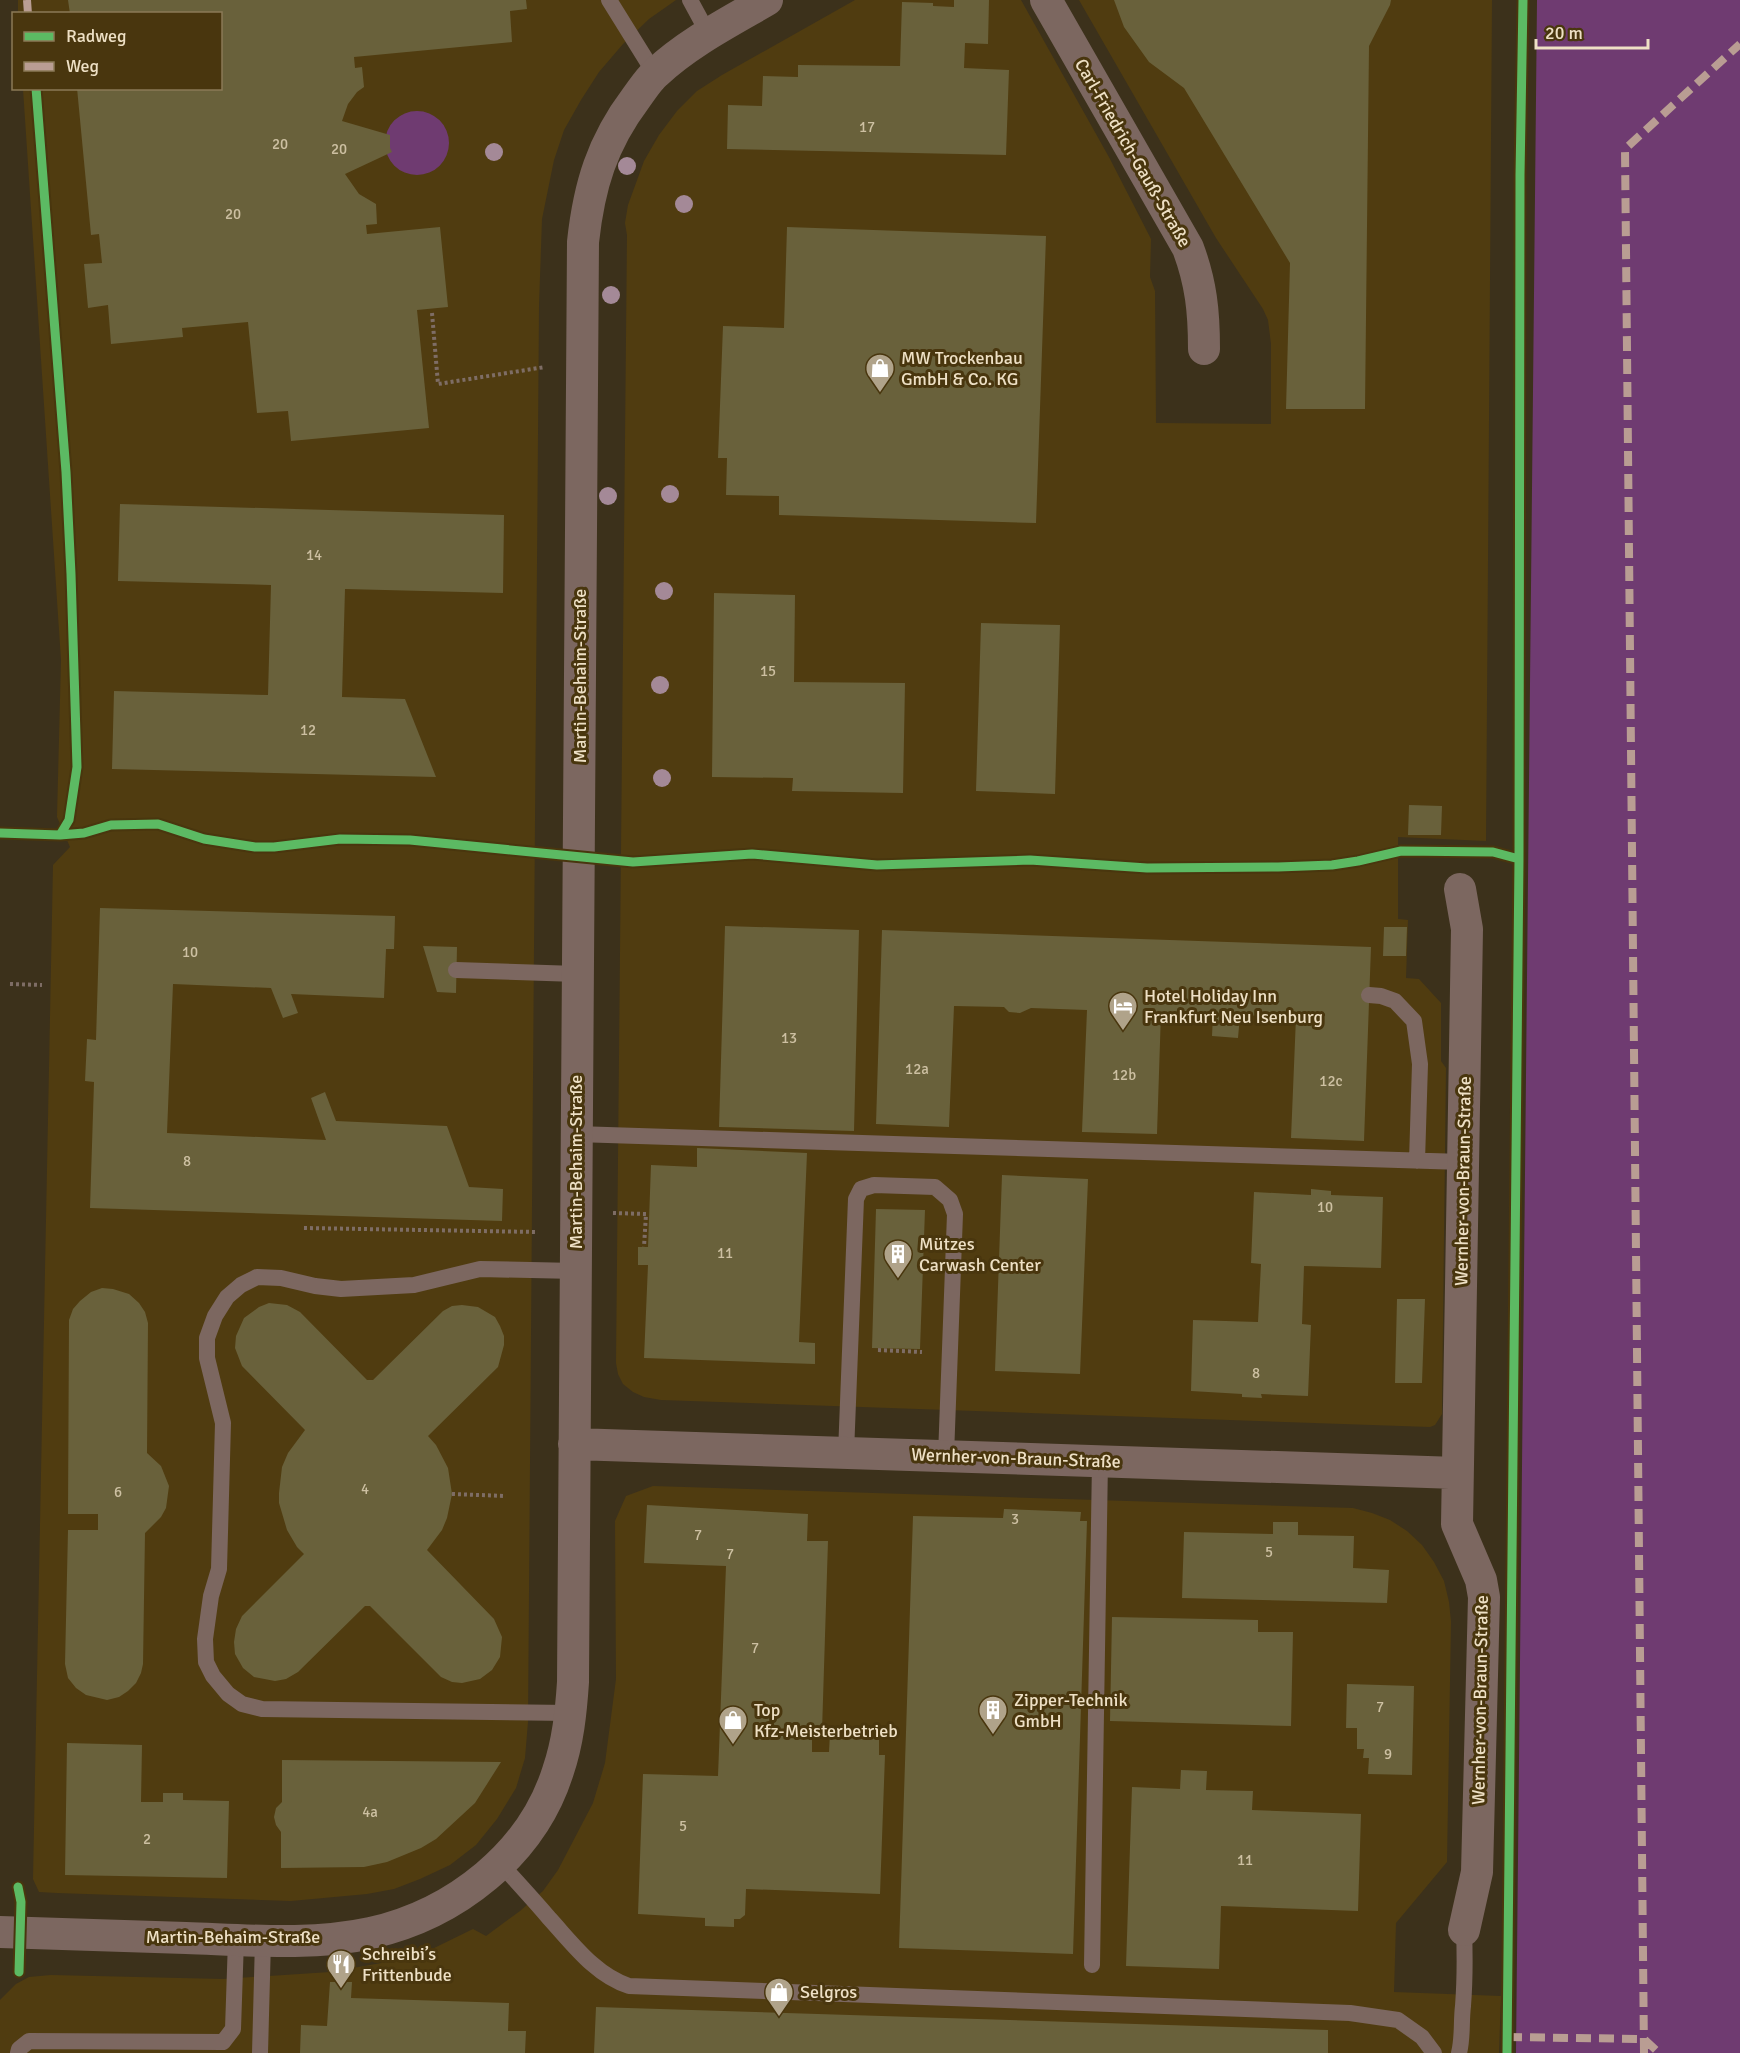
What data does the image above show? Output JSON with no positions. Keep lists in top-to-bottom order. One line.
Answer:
{"streets":{"street":["Carl-Friedrich-Gauß-Straße","Martin-Behaim-Straße","Wernher-von-Braun-Straße"]},"crossings":[["Martin-Behaim-Straße","Wernher-von-Braun-Straße"]],"places":{"shop":["MW Trockenbau GmbH & Co. KG","Top Kfz-Meisterbetrieb","Selgros"],"hotel":["Hotel Holiday Inn Frankfurt Neu Isenburg"],"building":["Mützes Carwash Center","Zipper-Technik GmbH"],"restaurant":["Schreibi’s Frittenbude"]},"house_numbers":["17","20","20","20","14","15","12","10","13","12a","12b","12c","8","10","11","8","4","6","3","7","5","7","7","7","9","4a","5","2","11"],"legend":["Radweg","Weg"],"scale_bar":"20 m"}
